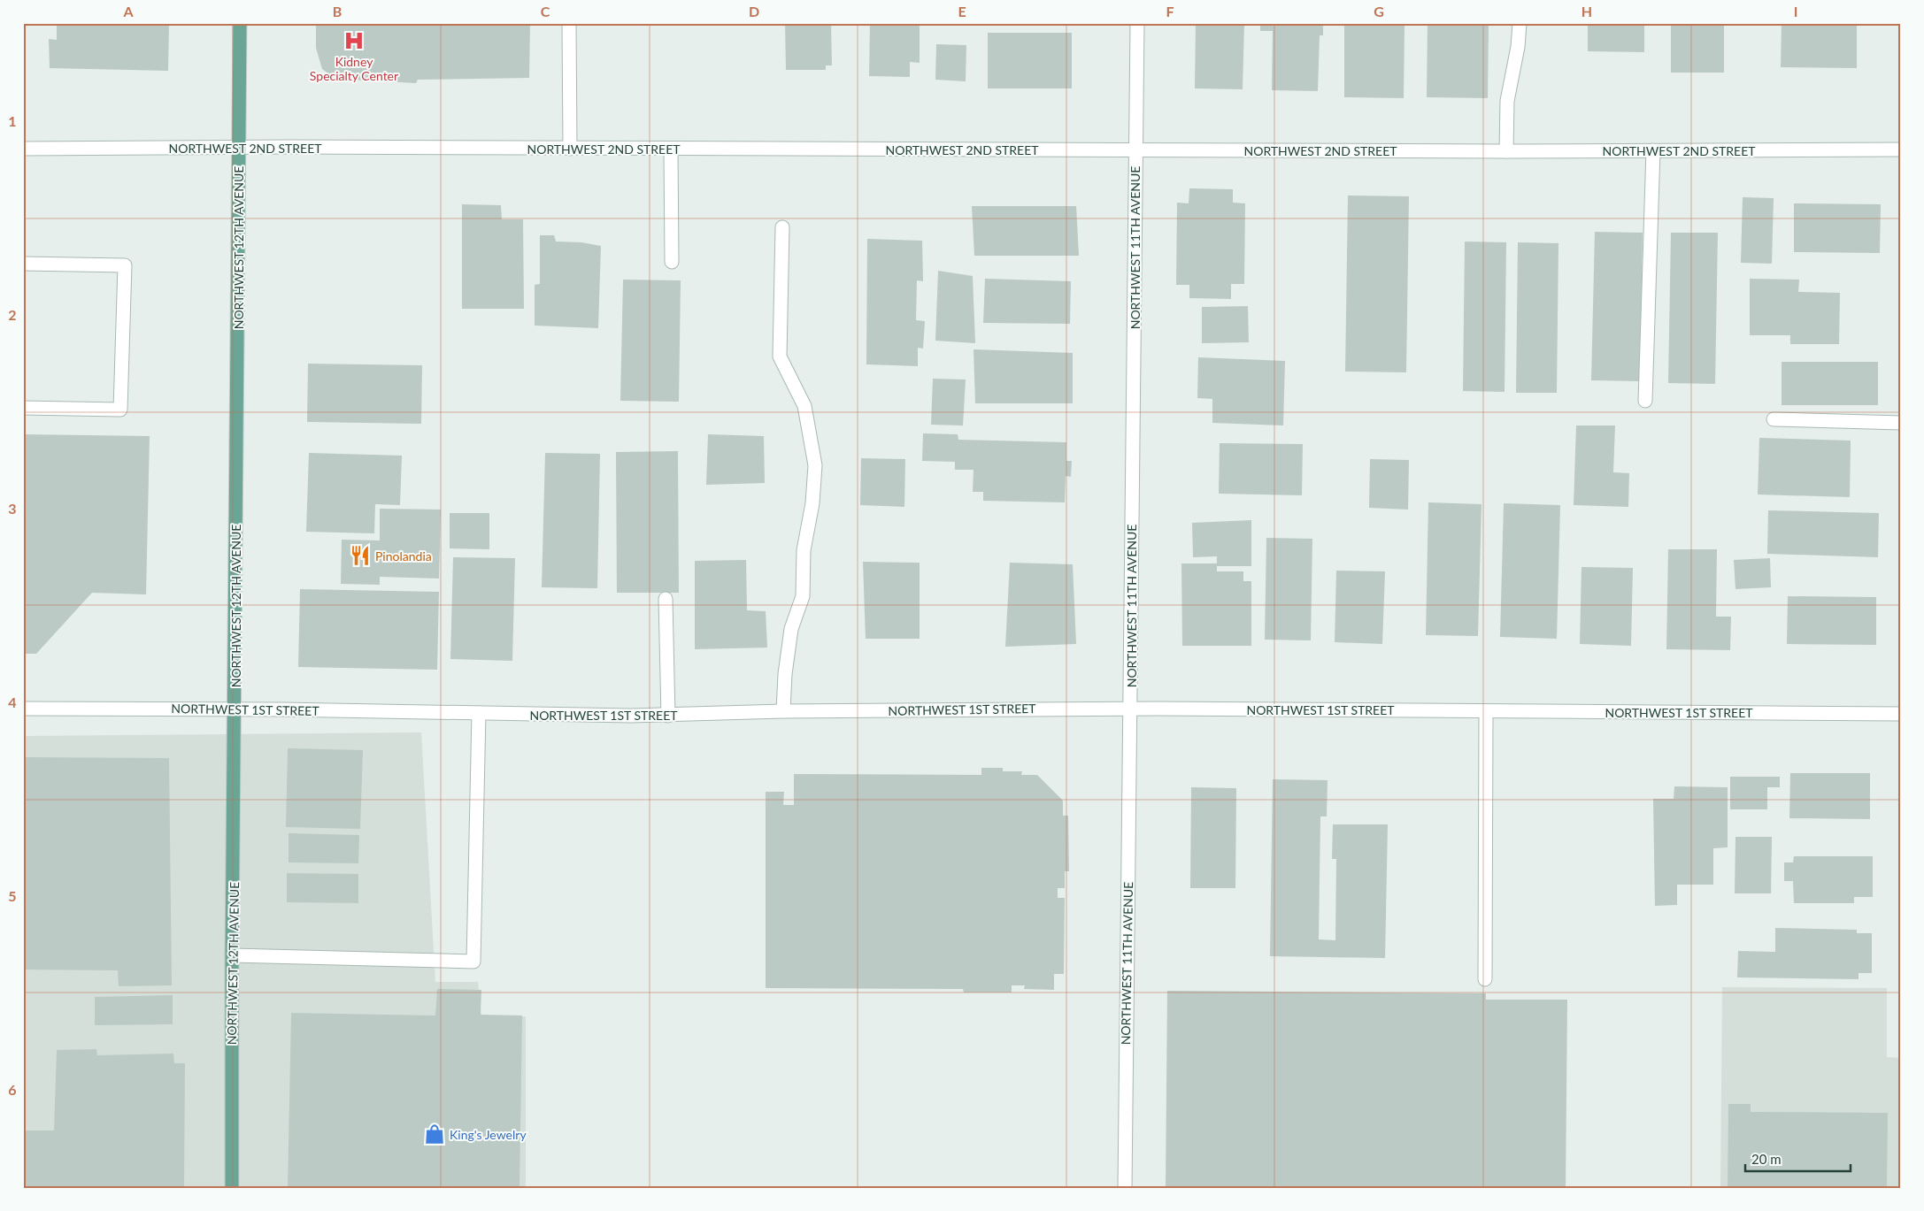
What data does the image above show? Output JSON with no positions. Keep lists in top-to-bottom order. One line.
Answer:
{"streets":{"main road":["NORTHWEST 12TH AVENUE"],"street":["NORTHWEST 2ND STREET","NORTHWEST 11TH AVENUE","NORTHWEST 1ST STREET"]},"crossings":[["NORTHWEST 2ND STREET","NORTHWEST 12TH AVENUE"],["NORTHWEST 2ND STREET","NORTHWEST 11TH AVENUE"],["NORTHWEST 12TH AVENUE","NORTHWEST 1ST STREET"],["NORTHWEST 11TH AVENUE","NORTHWEST 1ST STREET"]],"places":{"hospital":["Kidney Specialty Center"],"restaurant":["Pinolandia"],"shop":["King's Jewelry"]},"scale_bar":"20 m","grid":{"columns":["A","B","C","D","E","F","G","H","I"],"rows":["1","2","3","4","5","6"]}}
